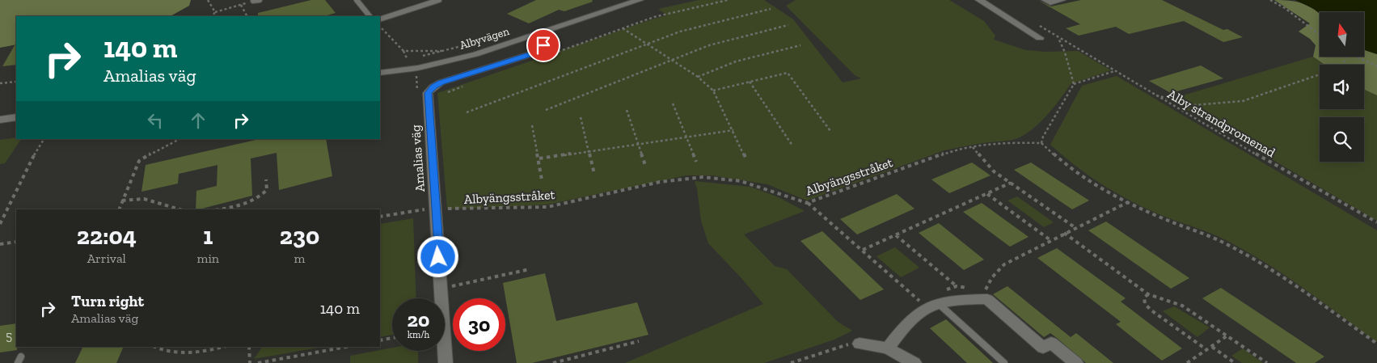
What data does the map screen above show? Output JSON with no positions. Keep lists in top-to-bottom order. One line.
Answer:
{"streets":{"street":["Albyvägen","Amalias väg"],"path":["Alby strandpromenad","Albyängsstråket"]},"crossings":[["Albyvägen","Amalias väg"],["Amalias väg","Albyängsstråket"]],"house_numbers":["5"],"north":"top","page":{"turn":["140 m","Amalias väg"],"eta":["22:04","Arrival","1","min","230","m"],"list":[{"name":"Turn right","note":"Amalias väg","value":"140 m"}],"speed":"20 km/h","limit":"30"}}
